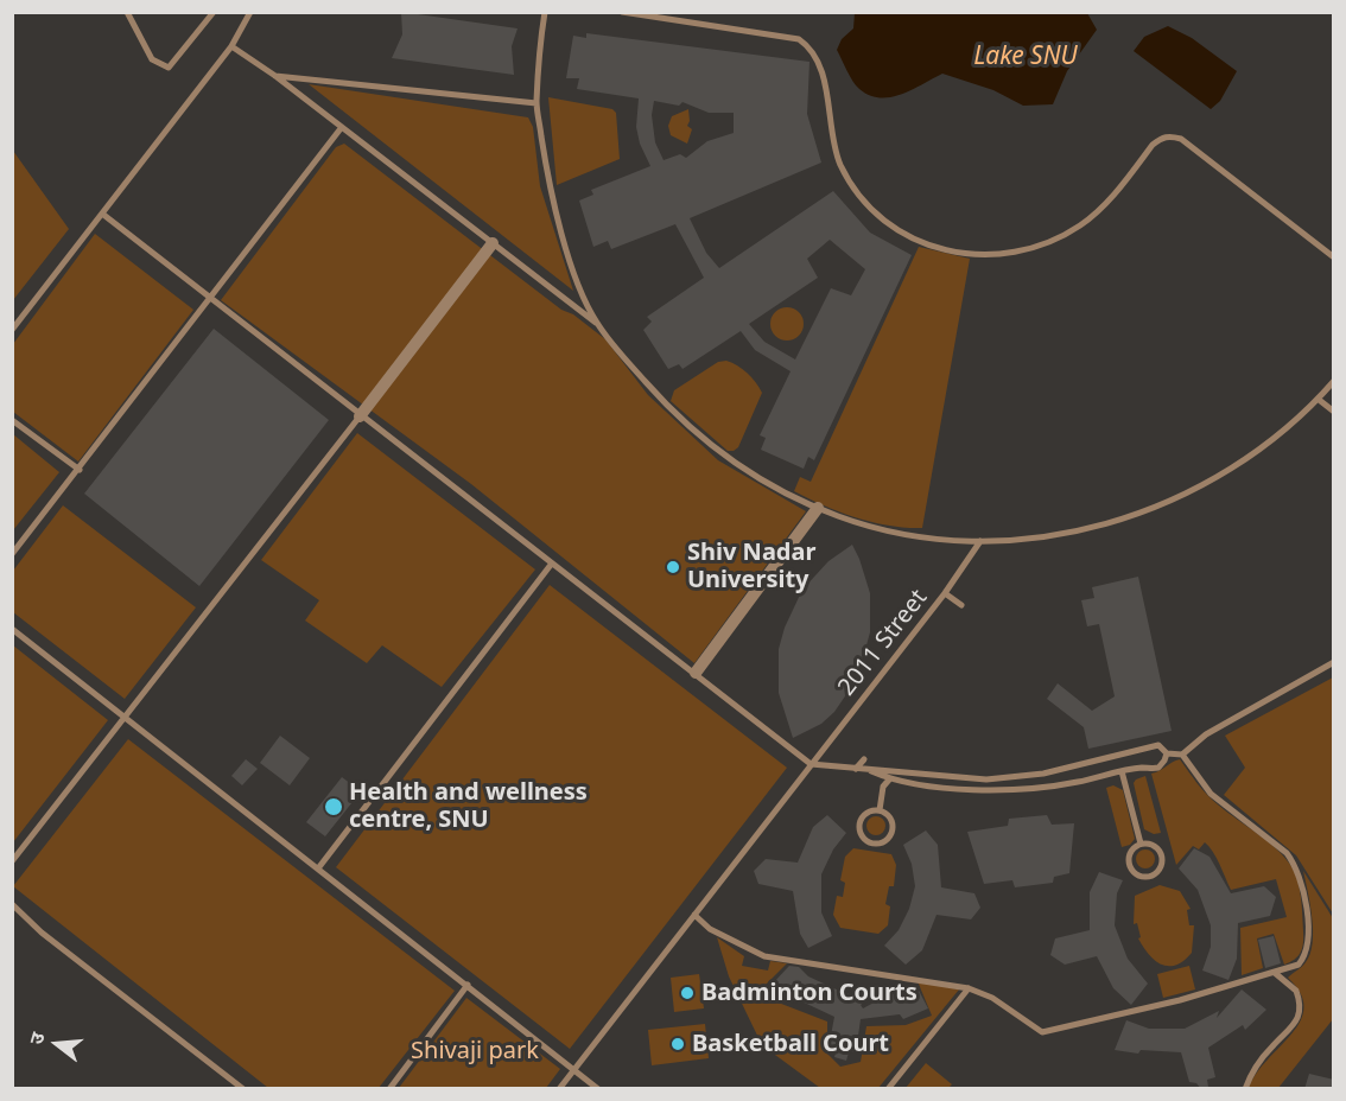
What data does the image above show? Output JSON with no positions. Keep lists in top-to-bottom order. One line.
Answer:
{"streets":{"lane":["2011 Street"]},"water":["Lake SNU"],"parks":["Shivaji park"],"places":["Shiv Nadar University","Health and wellness centre, SNU","Badminton Courts","Basketball Court"],"north":"left"}
